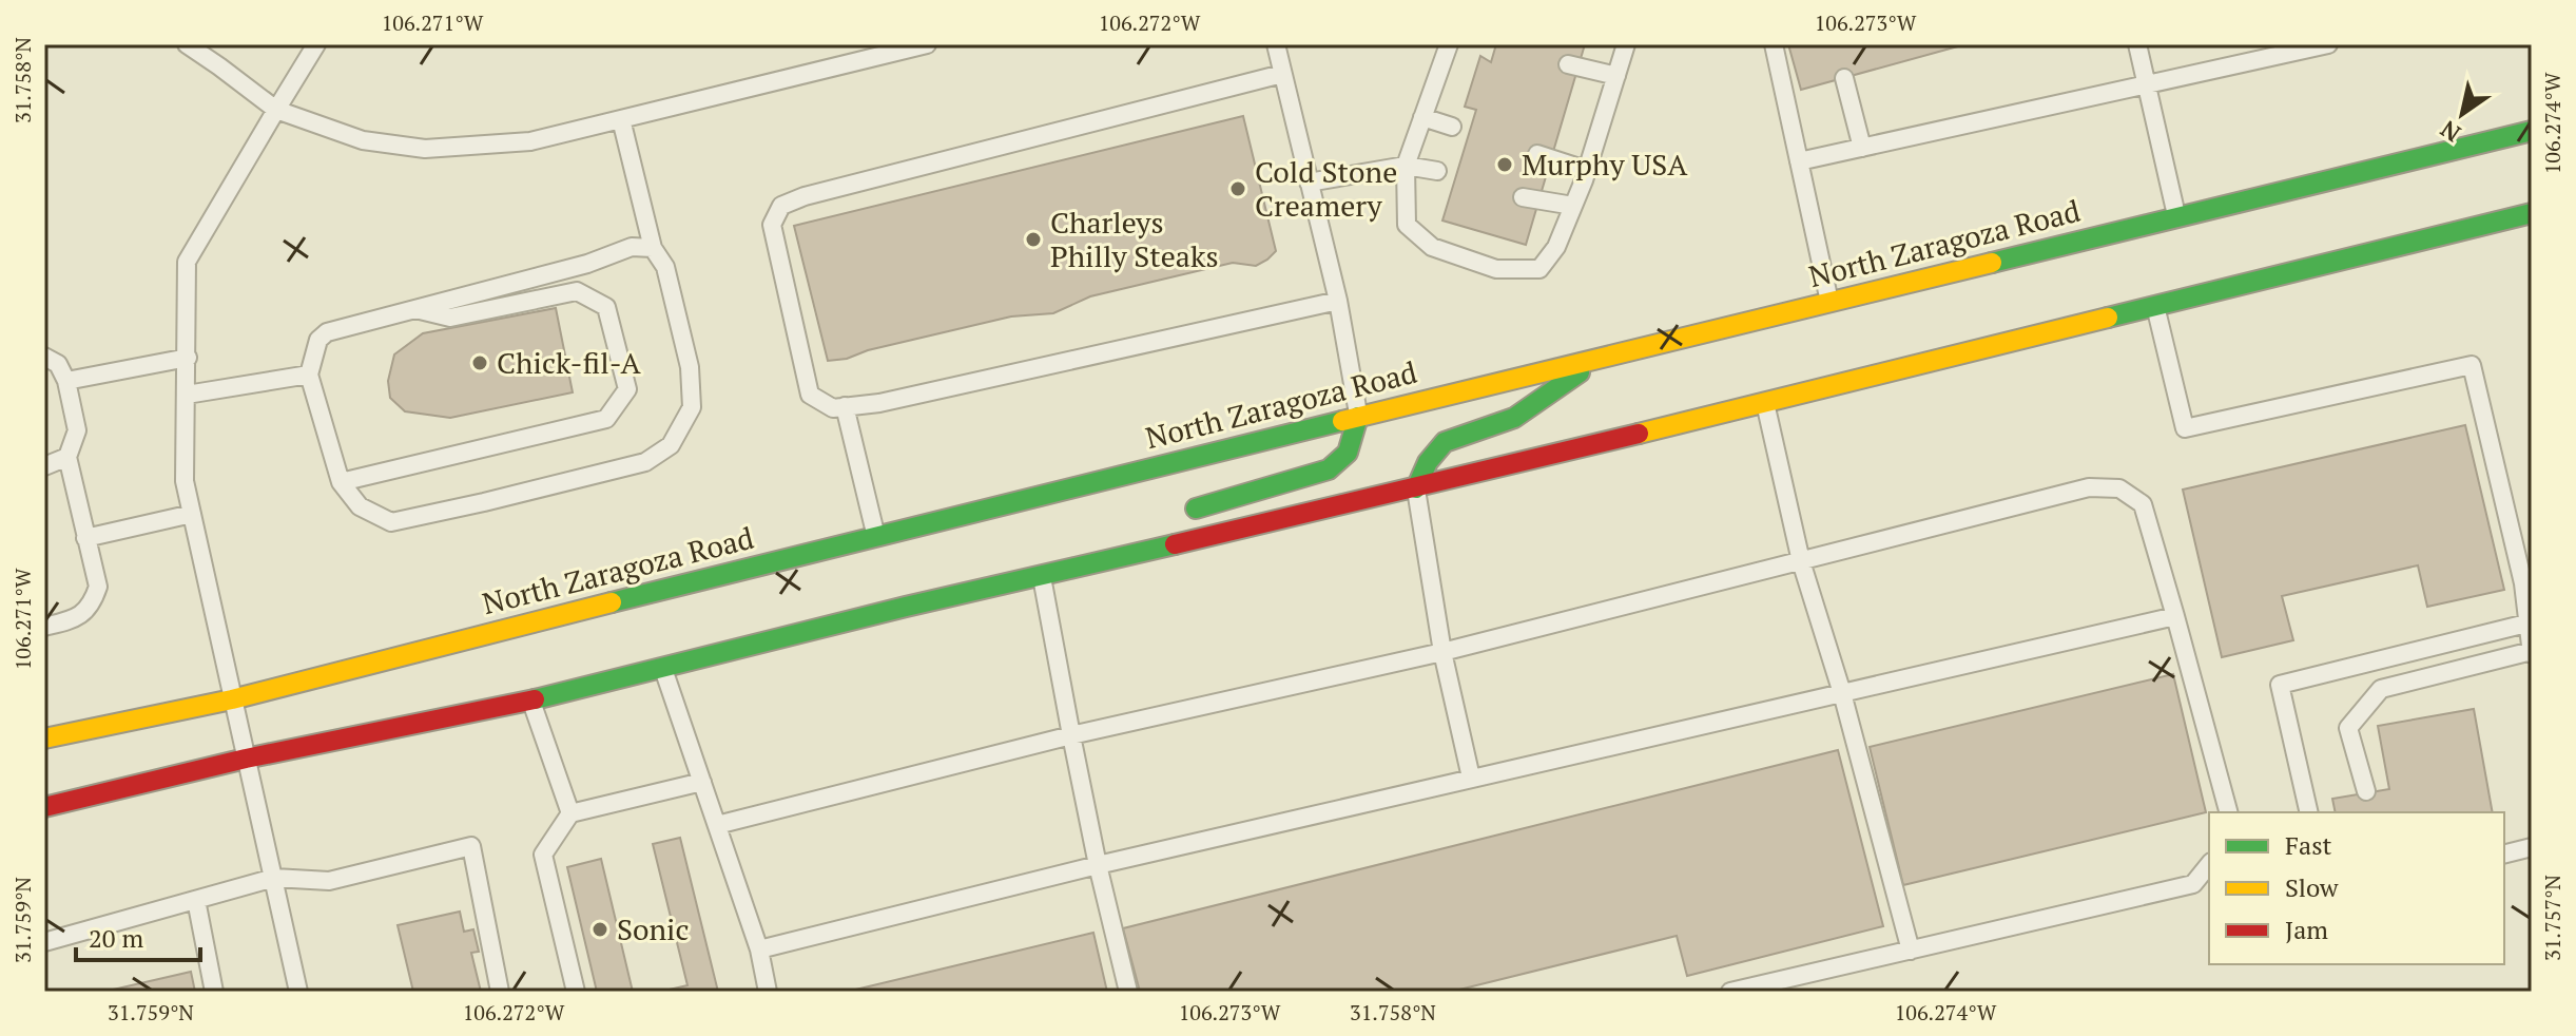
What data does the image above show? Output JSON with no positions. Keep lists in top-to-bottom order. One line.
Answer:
{"streets":{"main road":["North Zaragoza Road"]},"places":["Murphy USA","Cold Stone Creamery","Charleys Philly Steaks","Chick-fil-A","Sonic"],"legend":["Fast","Slow","Jam"],"scale_bar":"20 m","north":"bottom left","coordinates":["106.271°W","106.272°W","106.273°W","31.758°N","106.274°W","31.757°N","31.759°N"]}
